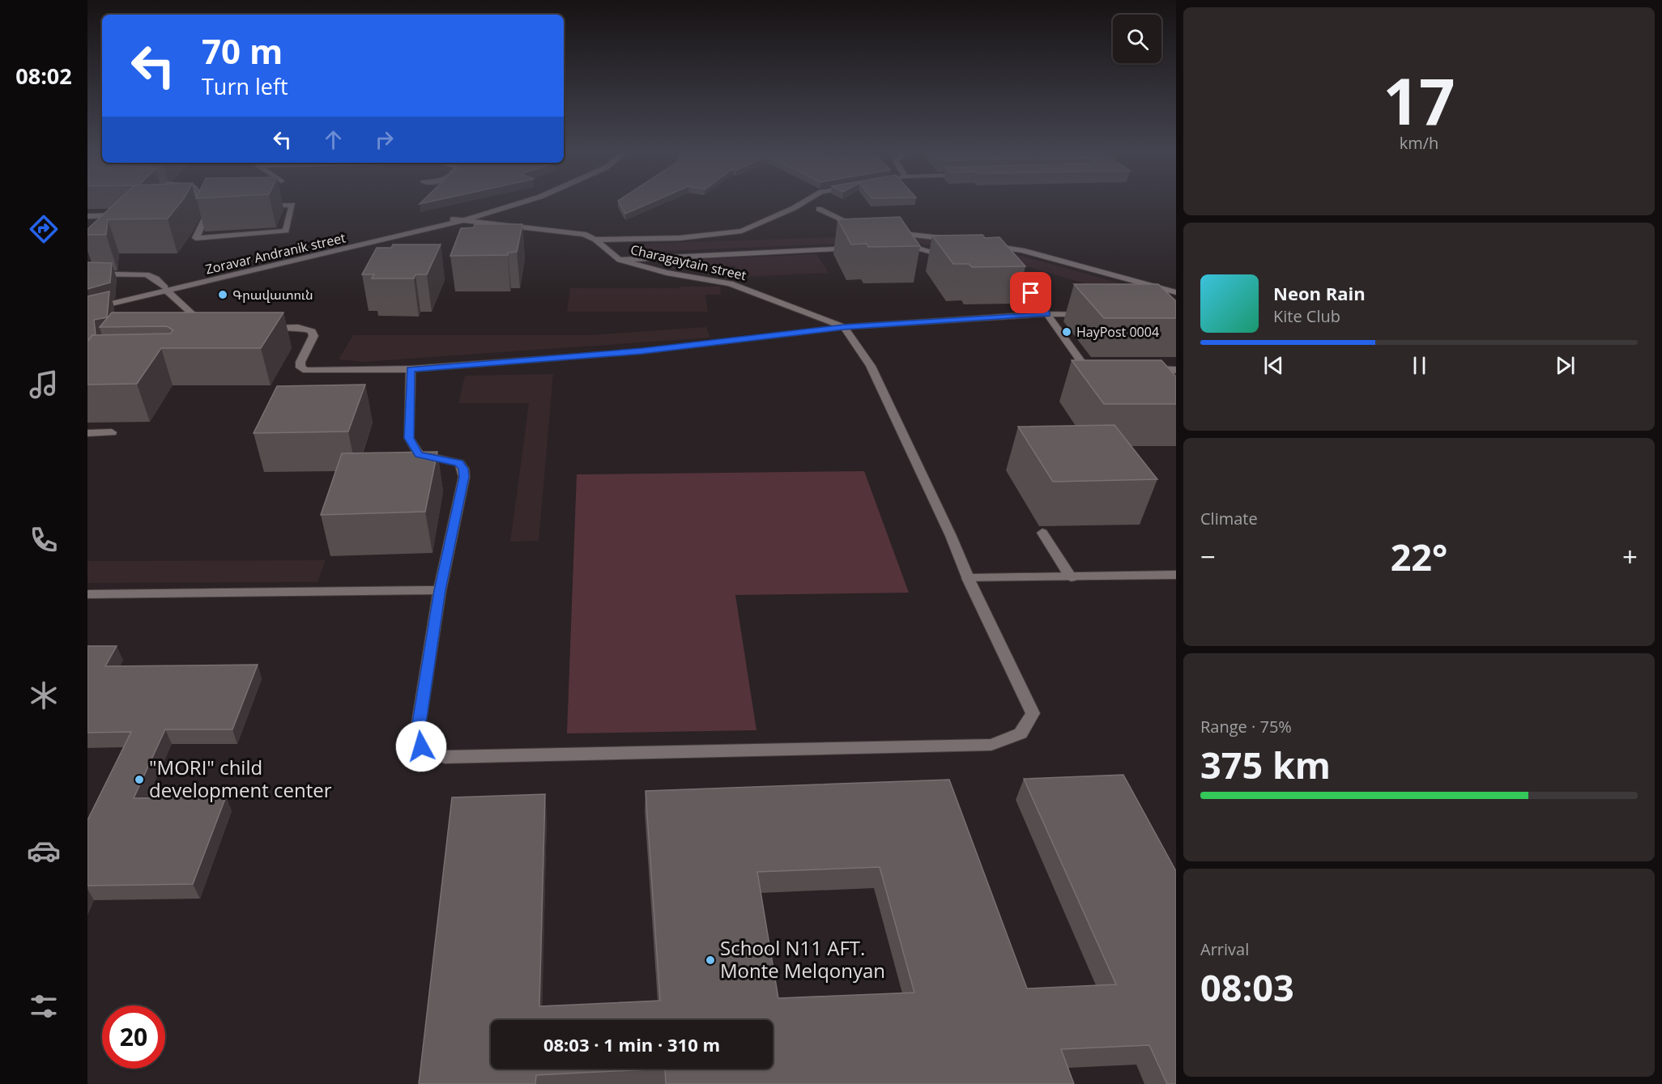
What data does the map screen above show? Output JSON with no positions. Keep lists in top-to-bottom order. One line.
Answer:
{"streets":{"main road":["Zoravar Andranik street","Charagaytain street"]},"crossings":[["Zoravar Andranik street","Charagaytain street"]],"places":["Գրավատուն","HayPost 0004","\"MORI\" child development center","School N11 AFT. Monte Melqonyan"],"page":{"tabs":"08:02","tile":[["17","km/h"],"Climate",["Range · 75%","375 km"],["Arrival","08:03"]],"turn":["70 m","Turn left"],"song":["Neon Rain","Kite Club"],"heat":["−","22°","+"],"limit":"20","trip":"08:03 · 1 min · 310 m"}}
